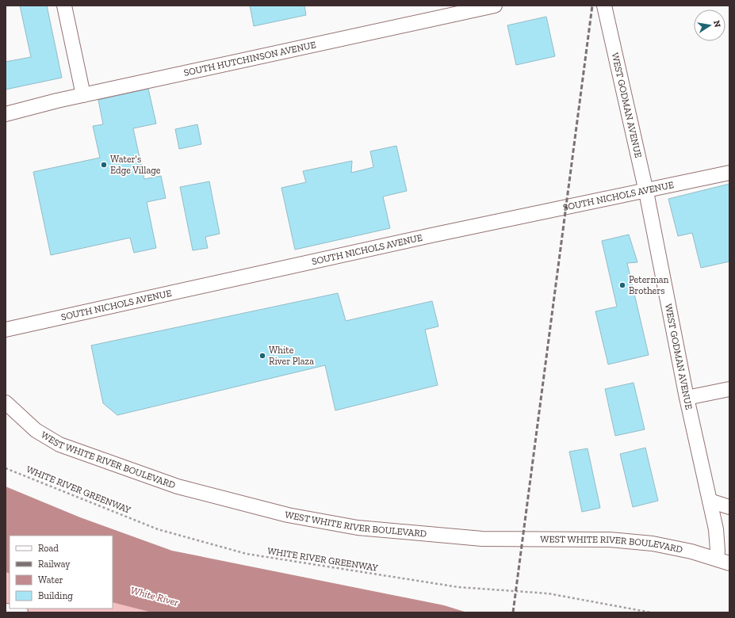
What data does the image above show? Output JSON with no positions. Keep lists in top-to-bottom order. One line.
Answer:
{"streets":{"street":["SOUTH HUTCHINSON AVENUE","WEST GODMAN AVENUE","SOUTH NICHOLS AVENUE","WEST WHITE RIVER BOULEVARD"],"path":["WHITE RIVER GREENWAY"]},"crossings":[["WEST GODMAN AVENUE","SOUTH NICHOLS AVENUE"],["WEST GODMAN AVENUE","WEST WHITE RIVER BOULEVARD"]],"water":["White River"],"places":["Water's Edge Village","Peterman Brothers","White River Plaza"],"legend":["Road","Railway","Water","Building"],"north":"right"}
